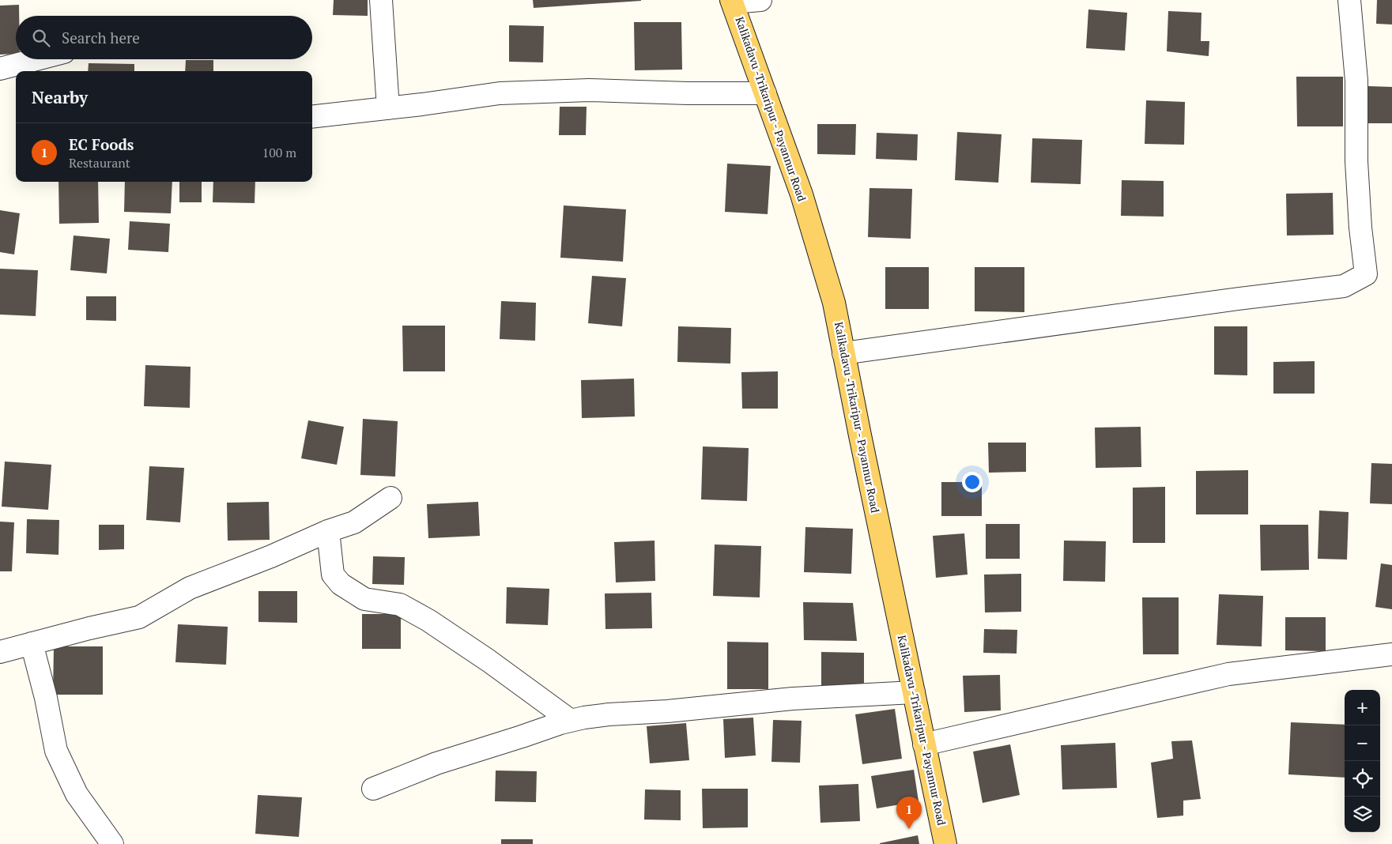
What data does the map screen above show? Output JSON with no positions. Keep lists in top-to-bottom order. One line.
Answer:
{"streets":{"main road":["Kalikadavu -Trikaripur - Payannur Road"]},"page":{"search":"Search here","heading":"Nearby","list":[{"mark":"1","name":"EC Foods","note":"Restaurant","value":"100 m"}],"map_buttons":["+","−"],"pins":"1"}}
